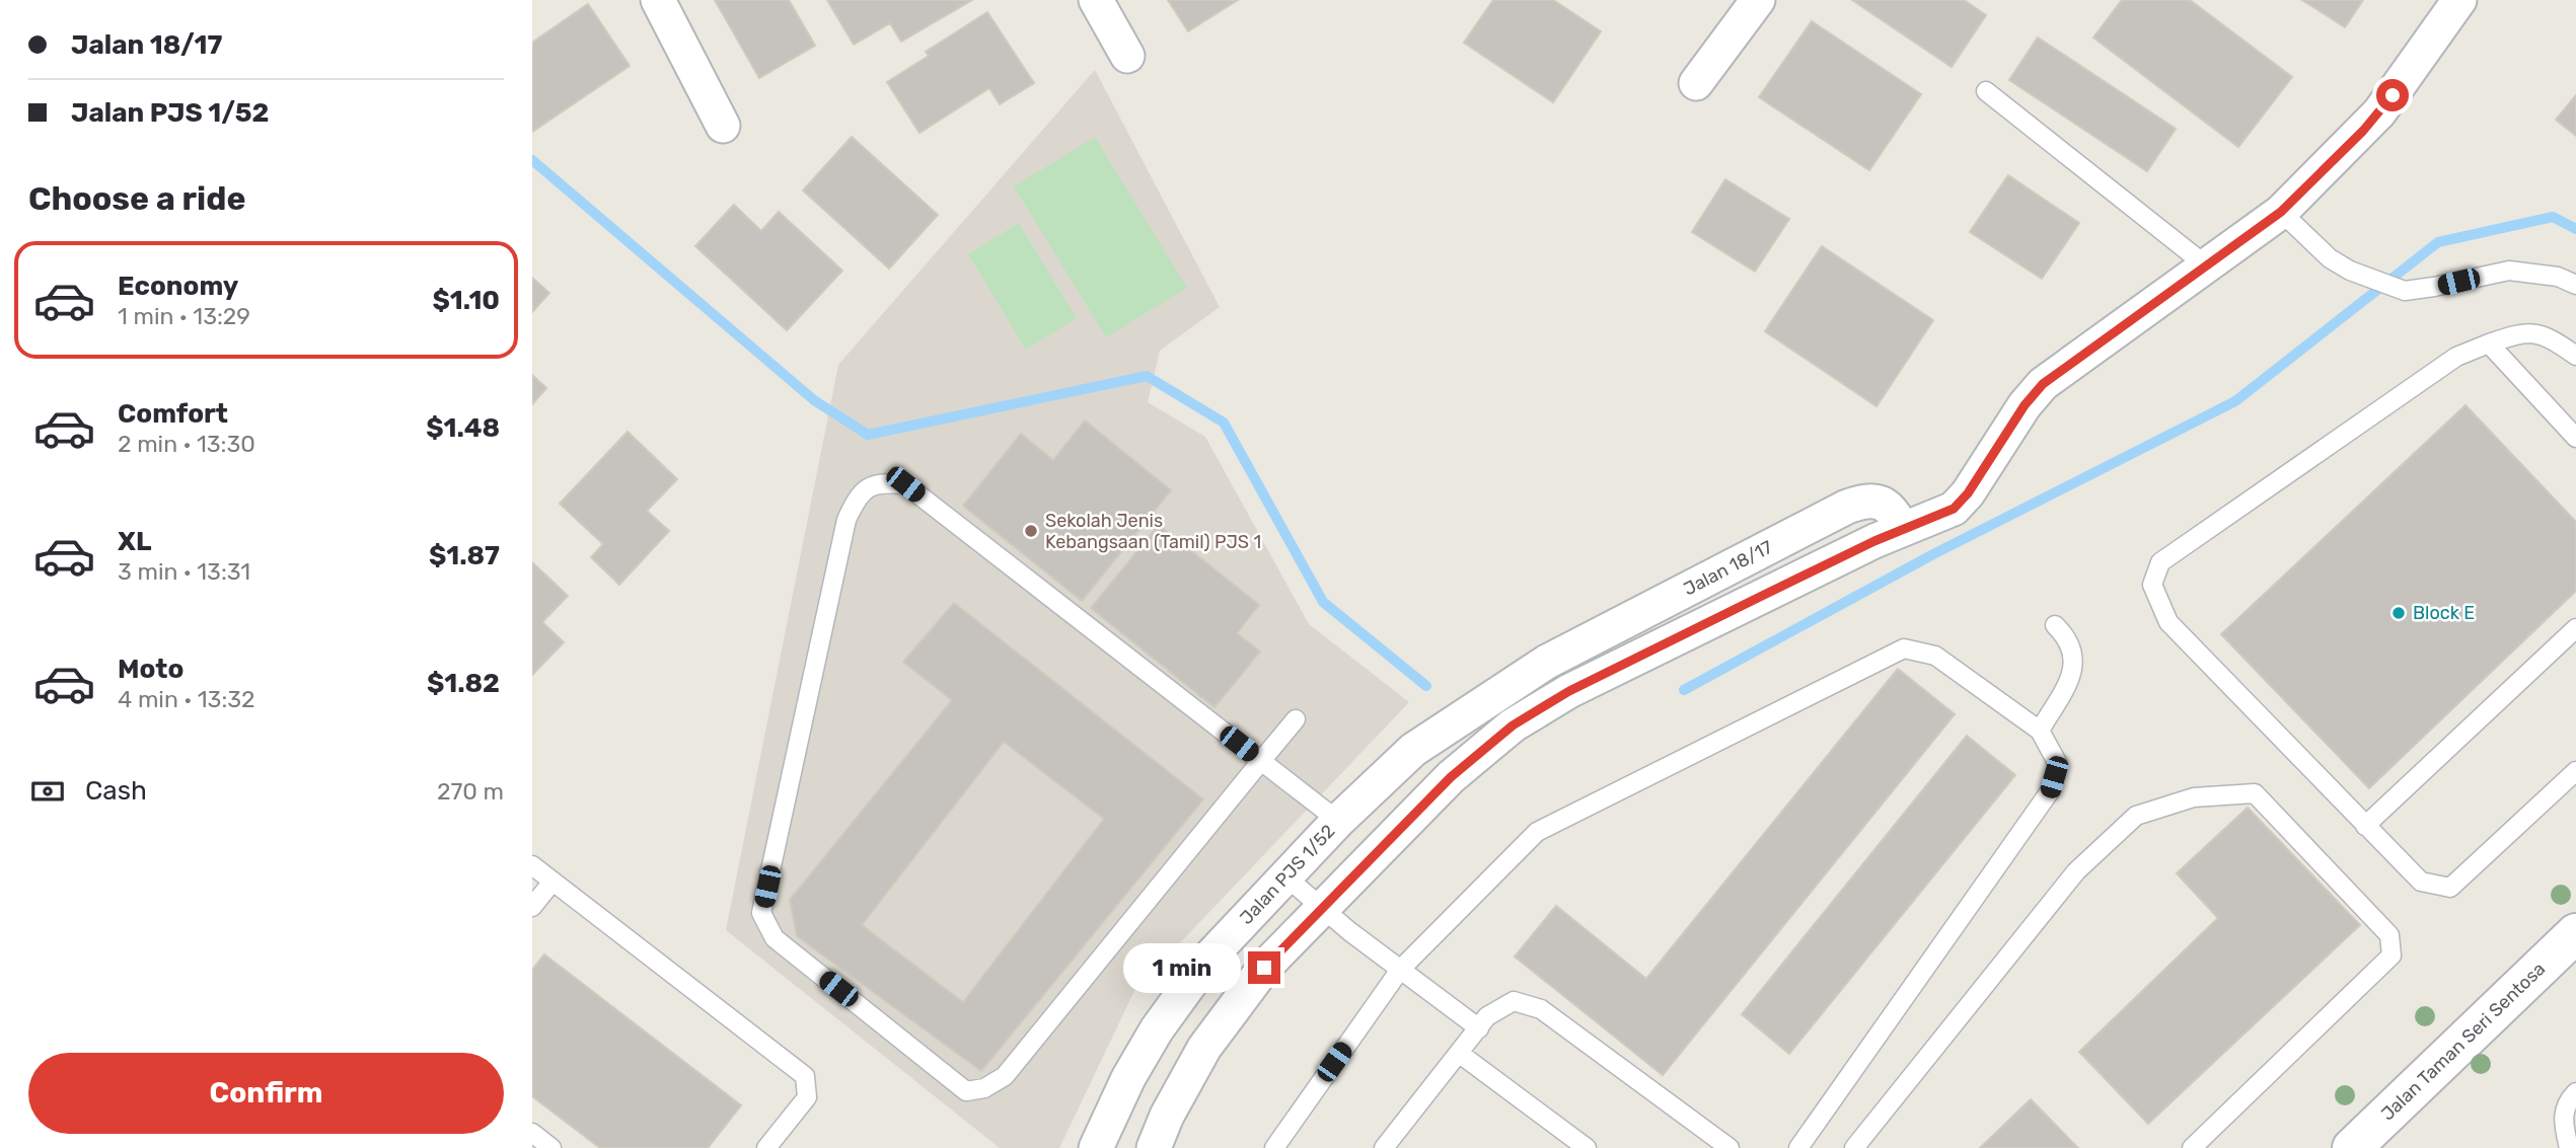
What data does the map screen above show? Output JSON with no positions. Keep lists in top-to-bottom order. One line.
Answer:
{"streets":{"main road":["Jalan Taman Seri Sentosa"],"street":["Jalan 18/17","Jalan PJS 1/52"]},"crossings":[["Jalan 18/17","Jalan PJS 1/52"]],"places":["Sekolah Jenis Kebangsaan (Tamil) PJS 1","Block E"],"page":{"banner":["Jalan 18/17","Jalan PJS 1/52"],"heading":"Choose a ride","list":[{"name":"Economy","note":"1 min · 13:29","value":"$1.10"},{"name":"Comfort","note":"2 min · 13:30","value":"$1.48"},{"name":"XL","note":"3 min · 13:31","value":"$1.87"},{"name":"Moto","note":"4 min · 13:32","value":"$1.82"}],"pay":["Cash","270 m"],"bubble":"1 min","buttons":"Confirm"}}
